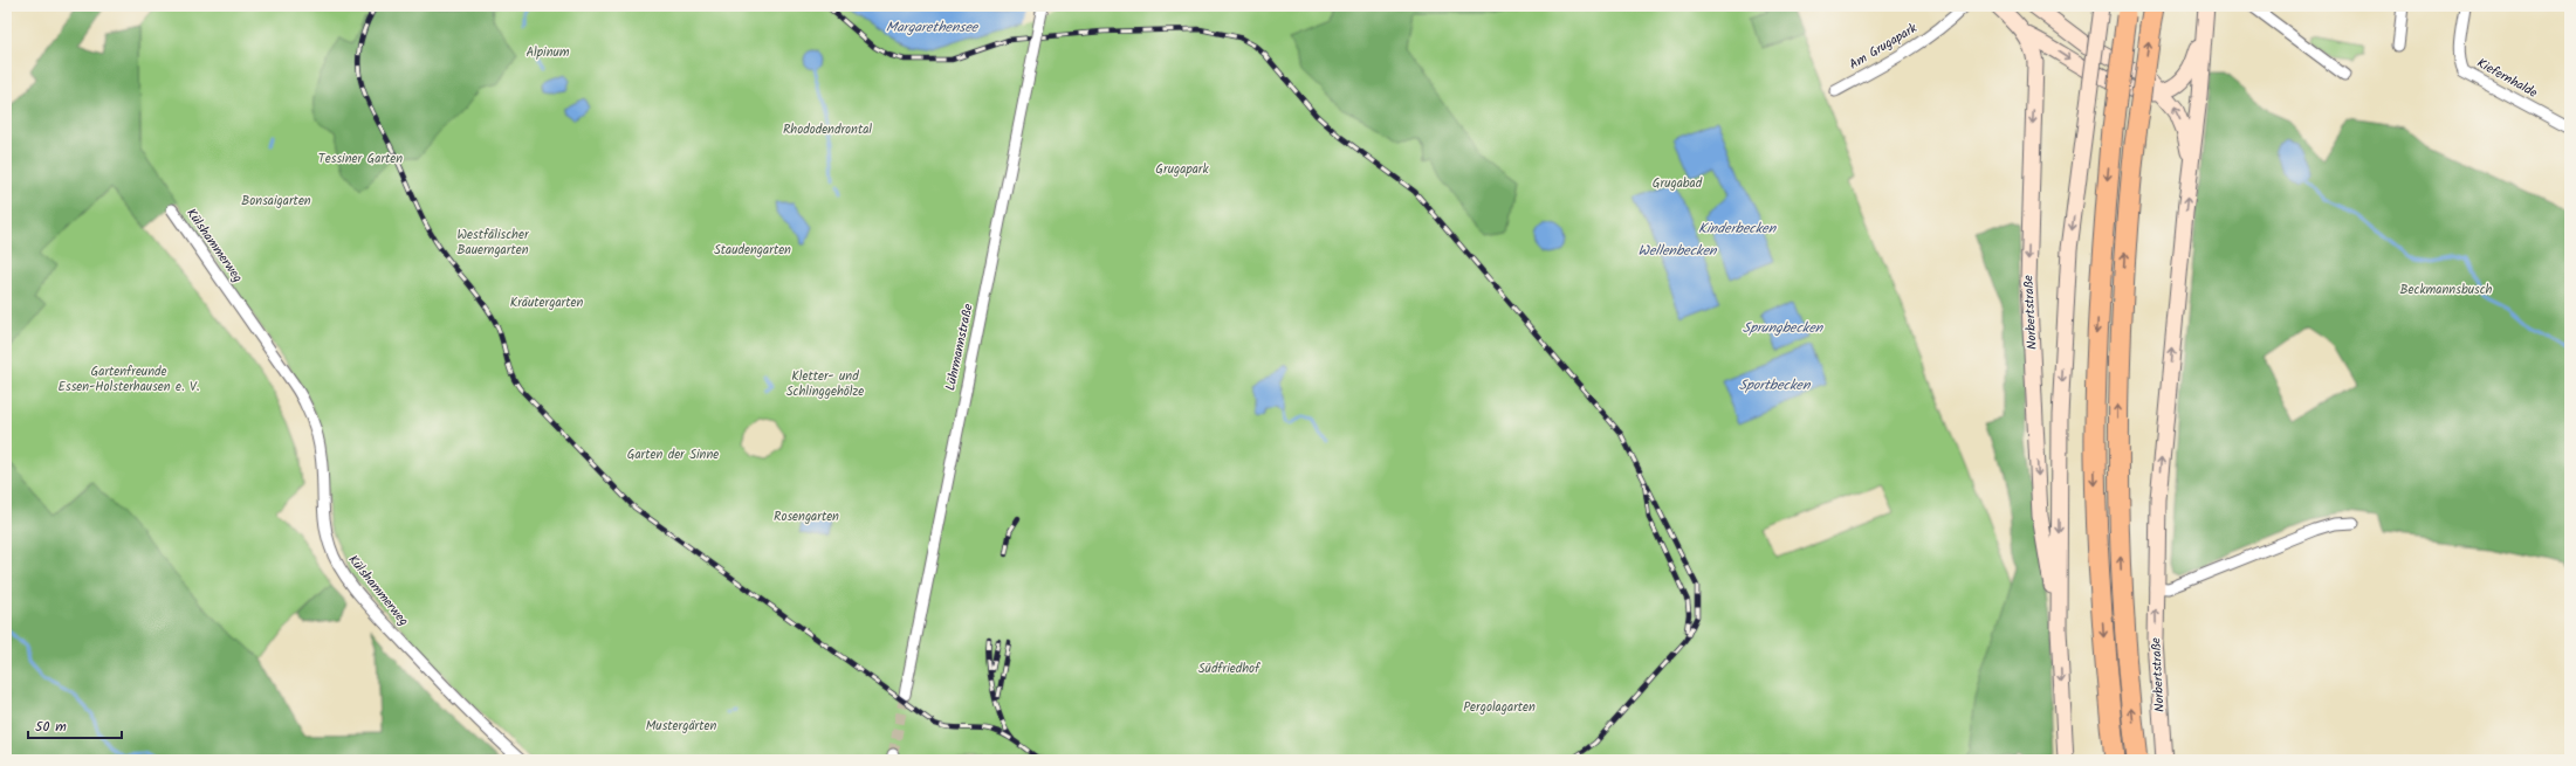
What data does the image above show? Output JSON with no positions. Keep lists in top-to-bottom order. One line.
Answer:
{"streets":{"main road":["Norbertstraße"],"street":["Am Grugapark","Kiefernhalde","Külshammerweg","Lührmannstraße"]},"water":["Margarethensee","Kinderbecken","Wellenbecken","Sprungbecken","Sportbecken"],"parks":["Alpinum","Rhododendrontal","Tessiner Garten","Grugapark","Grugabad","Bonsaigarten","Westfälischer Bauerngarten","Staudengarten","Beckmannsbusch","Kräutergarten","Gartenfreunde Essen-Holsterhausen e. V.","Kletter- und Schlinggehölze","Garten der Sinne","Rosengarten","Südfriedhof","Pergolagarten","Mustergärten"],"scale_bar":"50 m"}
